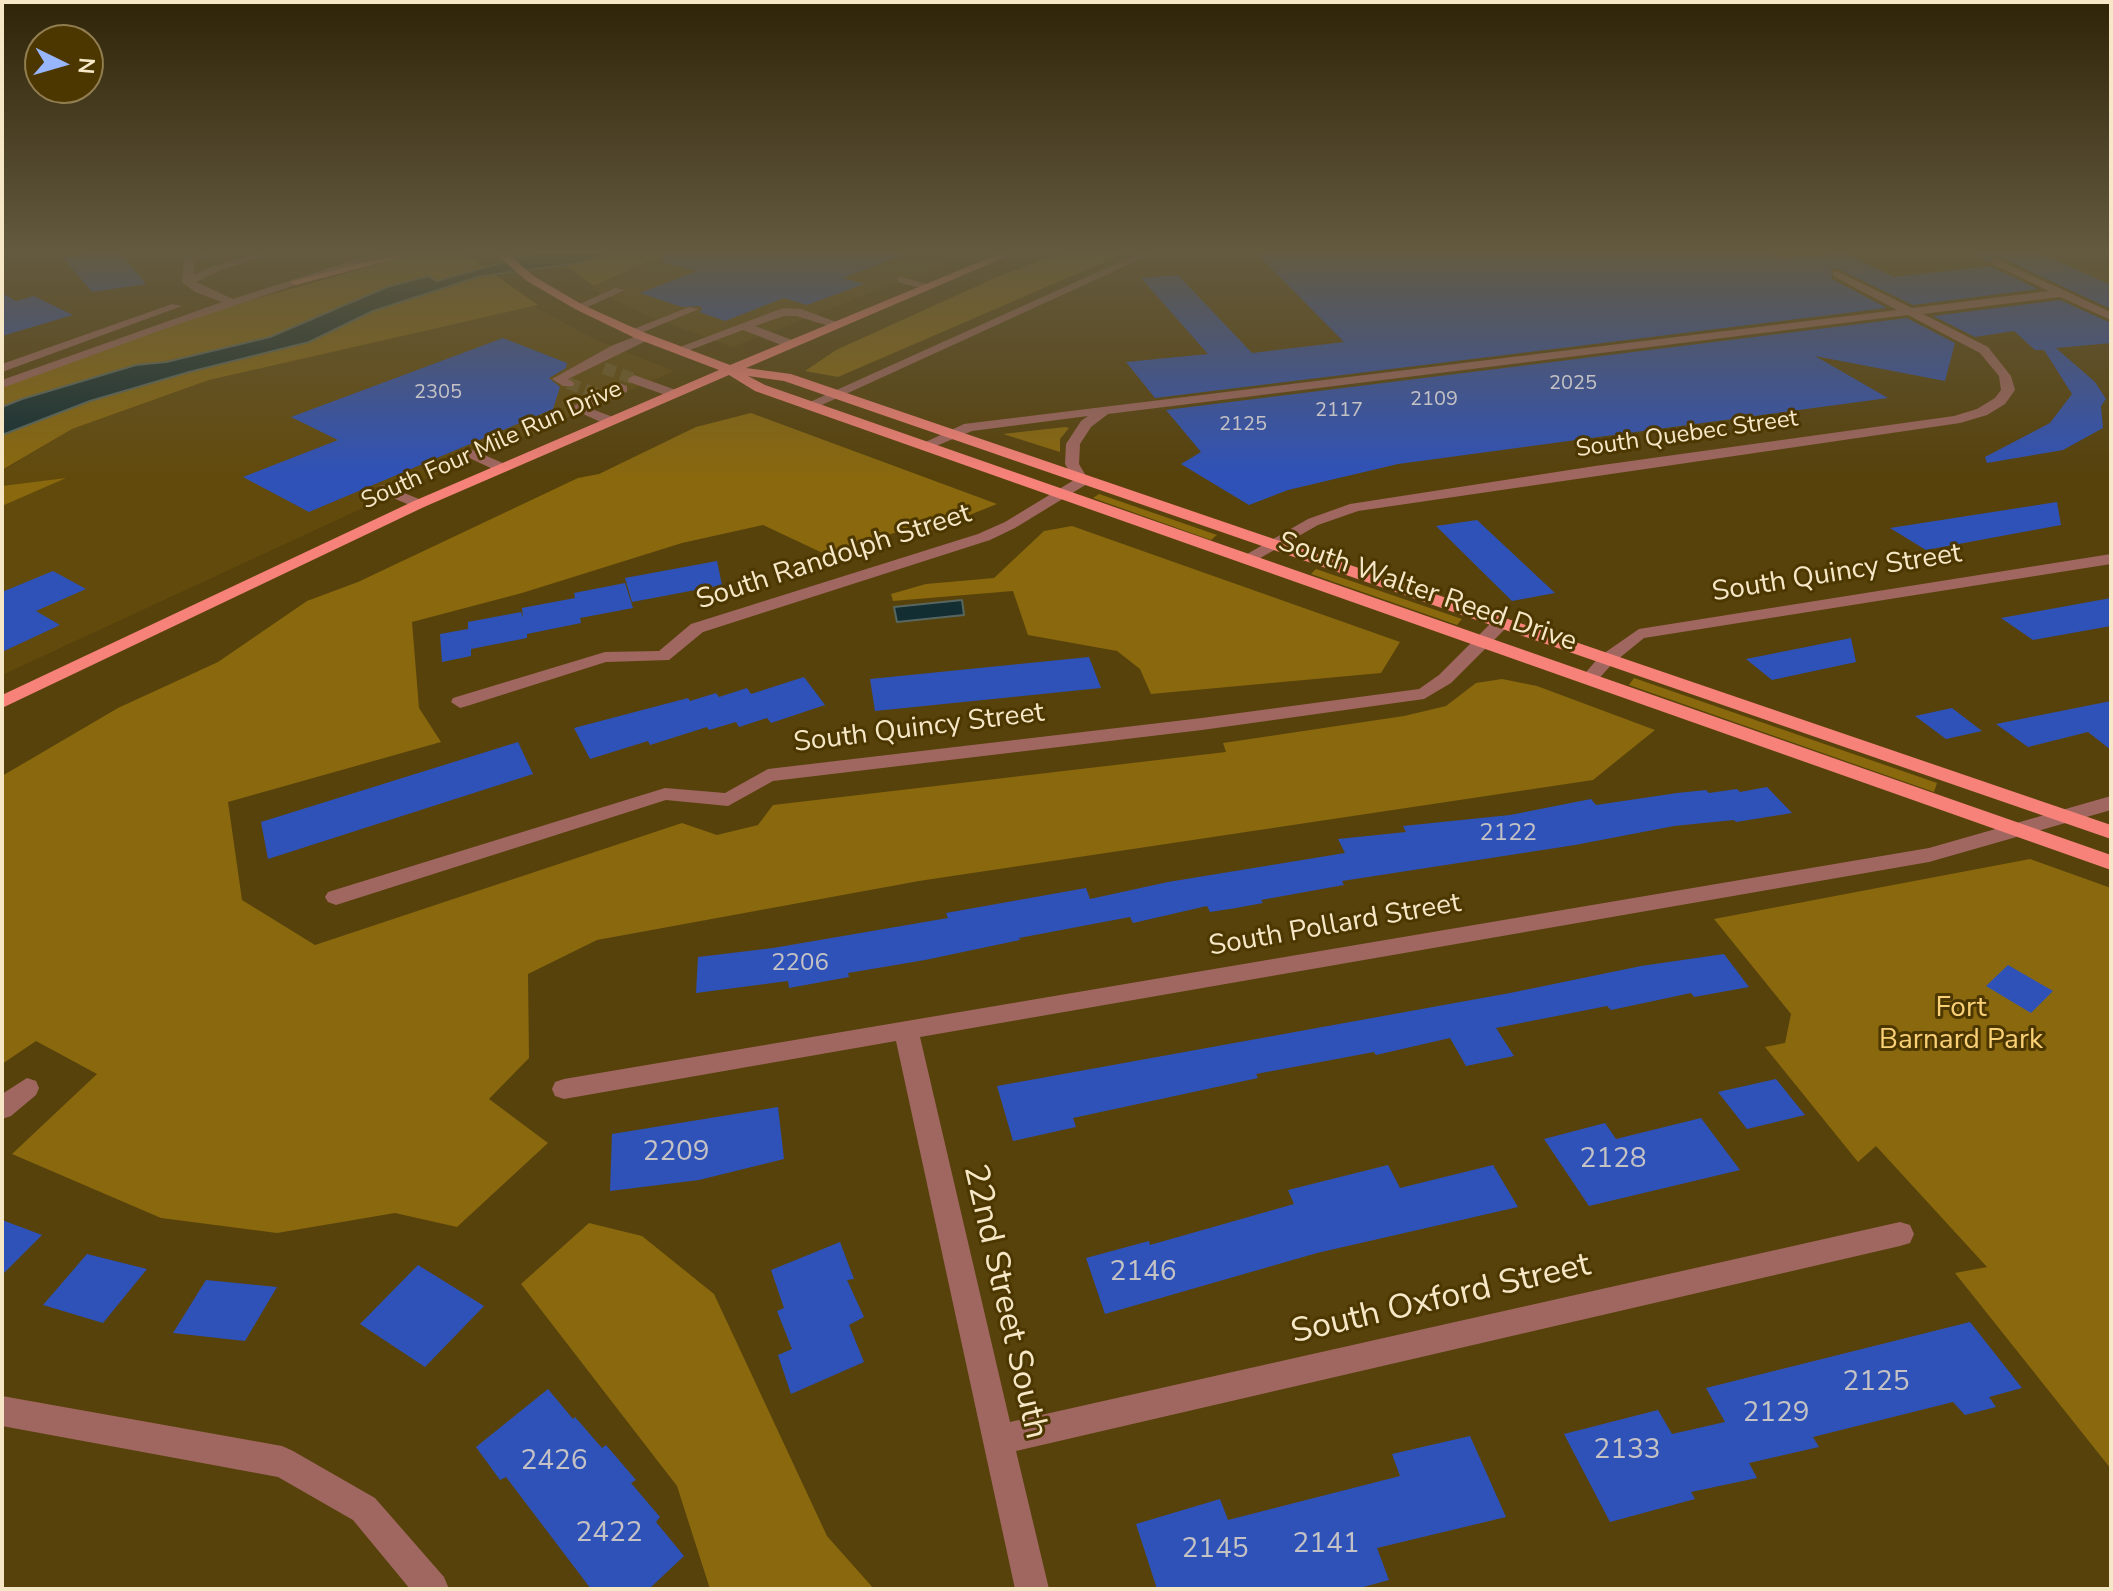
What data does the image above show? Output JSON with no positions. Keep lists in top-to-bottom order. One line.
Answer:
{"streets":{"main road":["South Four Mile Run Drive","South Walter Reed Drive"],"street":["South Quebec Street","South Randolph Street","South Quincy Street","South Pollard Street","South Oxford Street","22nd Street South"]},"crossings":[["South Quebec Street","South Walter Reed Drive"],["South Four Mile Run Drive","South Walter Reed Drive"],["South Randolph Street","South Walter Reed Drive"],["South Quincy Street","South Walter Reed Drive"],["South Walter Reed Drive","South Pollard Street"],["South Pollard Street","22nd Street South"],["South Oxford Street","22nd Street South"]],"parks":["Fort Barnard Park"],"house_numbers":["2025","2305","2109","2117","2125","2122","2206","2209","2128","2146","2125","2129","2133","2426","2422","2141","2145"],"north":"right"}
